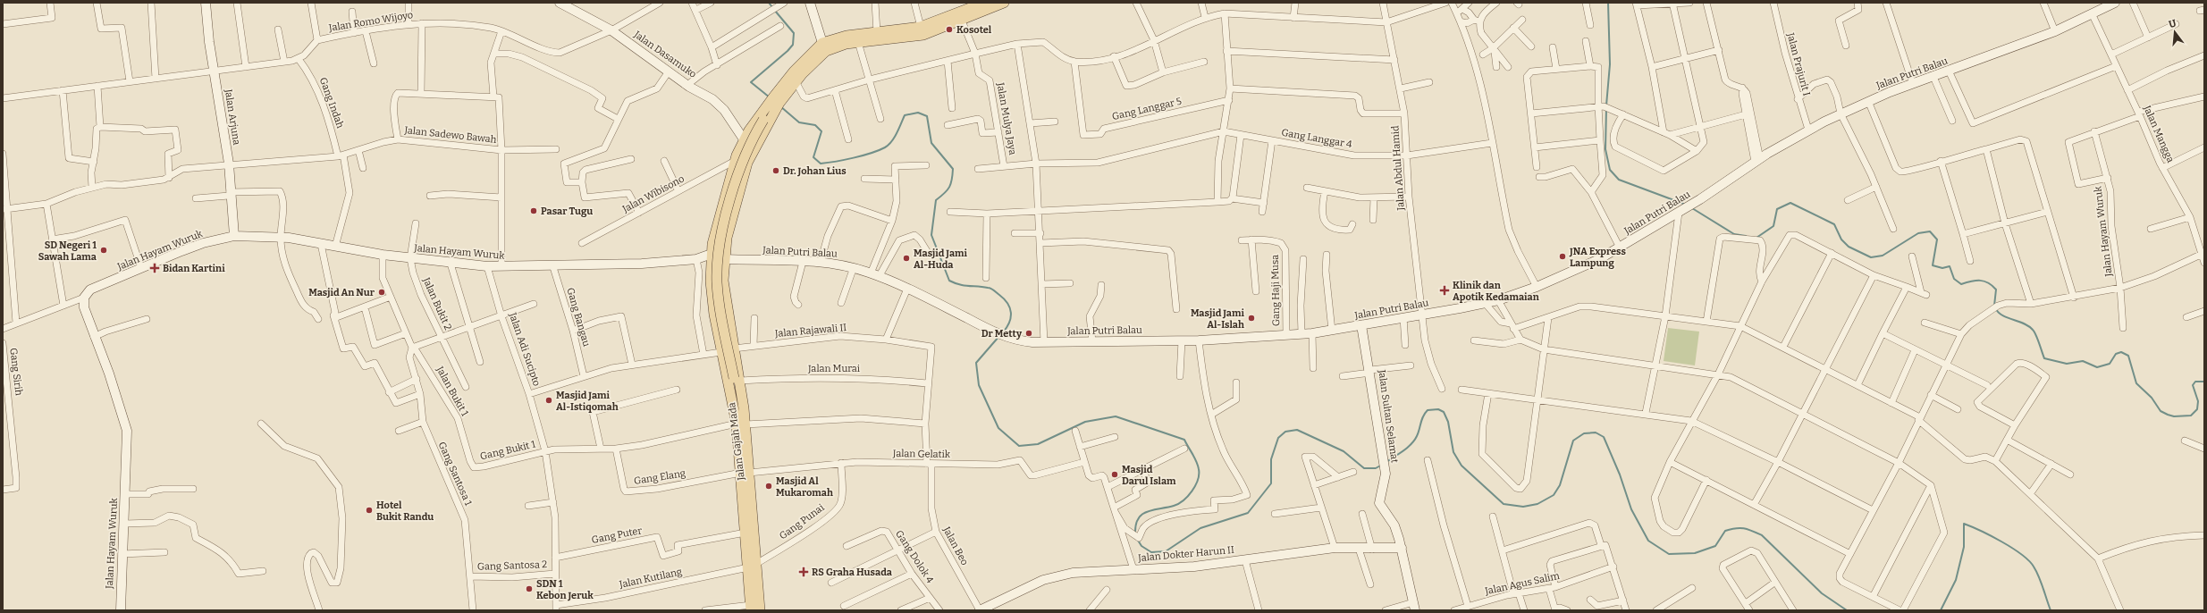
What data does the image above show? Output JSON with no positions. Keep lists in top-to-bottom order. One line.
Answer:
{"streets":{"main road":["Jalan Gajah Mada"],"street":["Jalan Romo Wijoyo","Jalan Dasamuko","Jalan Prajurit I","Jalan Putri Balau","Gang Indah","Gang Langgar 5","Jalan Arjuna","Jalan Mulya Jaya","Jalan Mangga","Jalan Sadewo Bawah","Gang Langgar 4","Jalan Abdul Hamid","Jalan Wibisono","Jalan Hayam Wuruk","Gang Haji Musa","Jalan Bukit 2","Gang Bangau","Jalan Rajawali II","Jalan Adi Sucipto","Jalan Murai","Gang Sirih","Jalan Bukit 1","Jalan Sultan Selamat","Gang Bukit 1","Jalan Gelatik","Gang Santosa 1","Gang Elang","Gang Punai","Gang Puter","Jalan Beo","Jalan Dokter Harun II","Gang Dolok 4","Gang Santosa 2","Jalan Kutilang","Jalan Agus Salim"]},"crossings":[["Jalan Romo Wijoyo","Jalan Dasamuko"],["Jalan Dasamuko","Jalan Gajah Mada"],["Jalan Prajurit I","Jalan Putri Balau"],["Jalan Putri Balau","Jalan Mangga"],["Jalan Putri Balau","Jalan Abdul Hamid"],["Jalan Putri Balau","Gang Haji Musa"],["Jalan Putri Balau","Jalan Sultan Selamat"],["Jalan Putri Balau","Jalan Gajah Mada"],["Gang Indah","Jalan Sadewo Bawah"],["Gang Indah","Jalan Hayam Wuruk"],["Jalan Arjuna","Jalan Sadewo Bawah"],["Jalan Arjuna","Jalan Hayam Wuruk"],["Gang Langgar 4","Jalan Abdul Hamid"],["Jalan Wibisono","Jalan Gajah Mada"],["Jalan Hayam Wuruk","Jalan Bukit 2"],["Jalan Hayam Wuruk","Gang Bangau"],["Jalan Hayam Wuruk","Jalan Adi Sucipto"],["Jalan Hayam Wuruk","Jalan Bukit 1"],["Jalan Hayam Wuruk","Jalan Gajah Mada"],["Jalan Rajawali II","Jalan Gajah Mada"],["Jalan Rajawali II","Jalan Beo"],["Jalan Adi Sucipto","Gang Bukit 1"],["Jalan Adi Sucipto","Gang Puter"],["Jalan Adi Sucipto","Gang Santosa 2"],["Jalan Adi Sucipto","Jalan Kutilang"],["Jalan Murai","Jalan Gajah Mada"],["Jalan Murai","Jalan Beo"],["Jalan Bukit 1","Gang Bukit 1"],["Jalan Bukit 1","Gang Santosa 1"],["Jalan Sultan Selamat","Jalan Dokter Harun II"],["Jalan Gajah Mada","Gang Bukit 1"],["Jalan Gajah Mada","Jalan Gelatik"],["Jalan Gajah Mada","Gang Elang"],["Jalan Gajah Mada","Gang Punai"],["Jalan Gajah Mada","Gang Puter"],["Jalan Gajah Mada","Jalan Kutilang"],["Gang Bukit 1","Gang Elang"],["Gang Bukit 1","Jalan Beo"],["Jalan Gelatik","Gang Elang"],["Jalan Gelatik","Gang Punai"],["Jalan Gelatik","Jalan Beo"],["Gang Santosa 1","Gang Santosa 2"],["Gang Punai","Jalan Kutilang"],["Jalan Beo","Jalan Dokter Harun II"]],"places":{"other":["Kosotel","Dr. Johan Lius","Pasar Tugu","SD Negeri 1 Sawah Lama","JNA Express Lampung","Masjid Jami Al-Huda","Masjid An Nur","Masjid Jami Al-Islah","Dr Metty","Masjid Jami Al-Istiqomah","Masjid Darul Islam","Masjid Al Mukaromah","Hotel Bukit Randu","SDN 1 Kebon Jeruk"],"health":["Bidan Kartini","Klinik dan Apotik Kedamaian","RS Graha Husada"]},"north":"top"}
